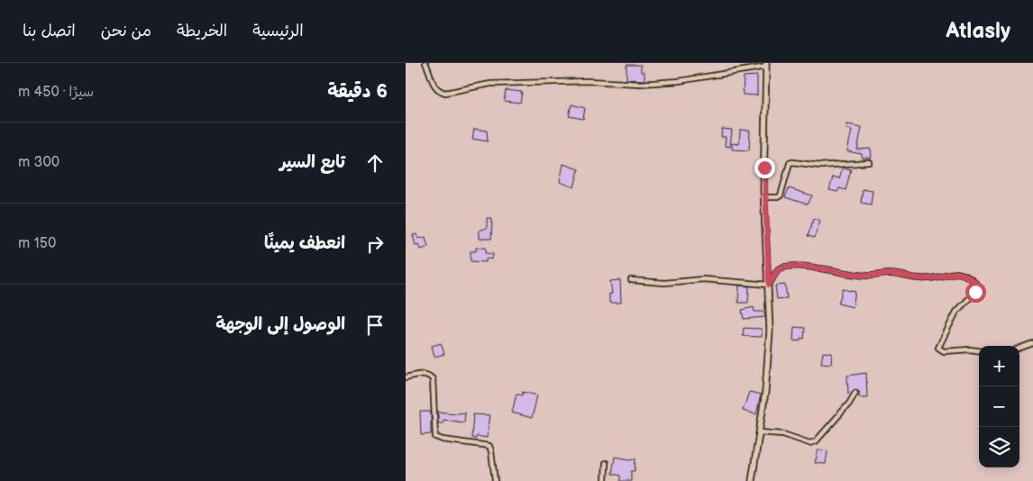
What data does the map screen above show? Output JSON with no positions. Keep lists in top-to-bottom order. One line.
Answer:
{"page":{"header":"Atlasly","nav":["الرئيسية","الخريطة","من نحن","اتصل بنا"],"heading":["6 دقيقة","سيرًا · 450 m"],"list":[["تابع السير","300 m"],["انعطف يمينًا","150 m"],"الوصول إلى الوجهة"],"map_buttons":["+","−"]}}
